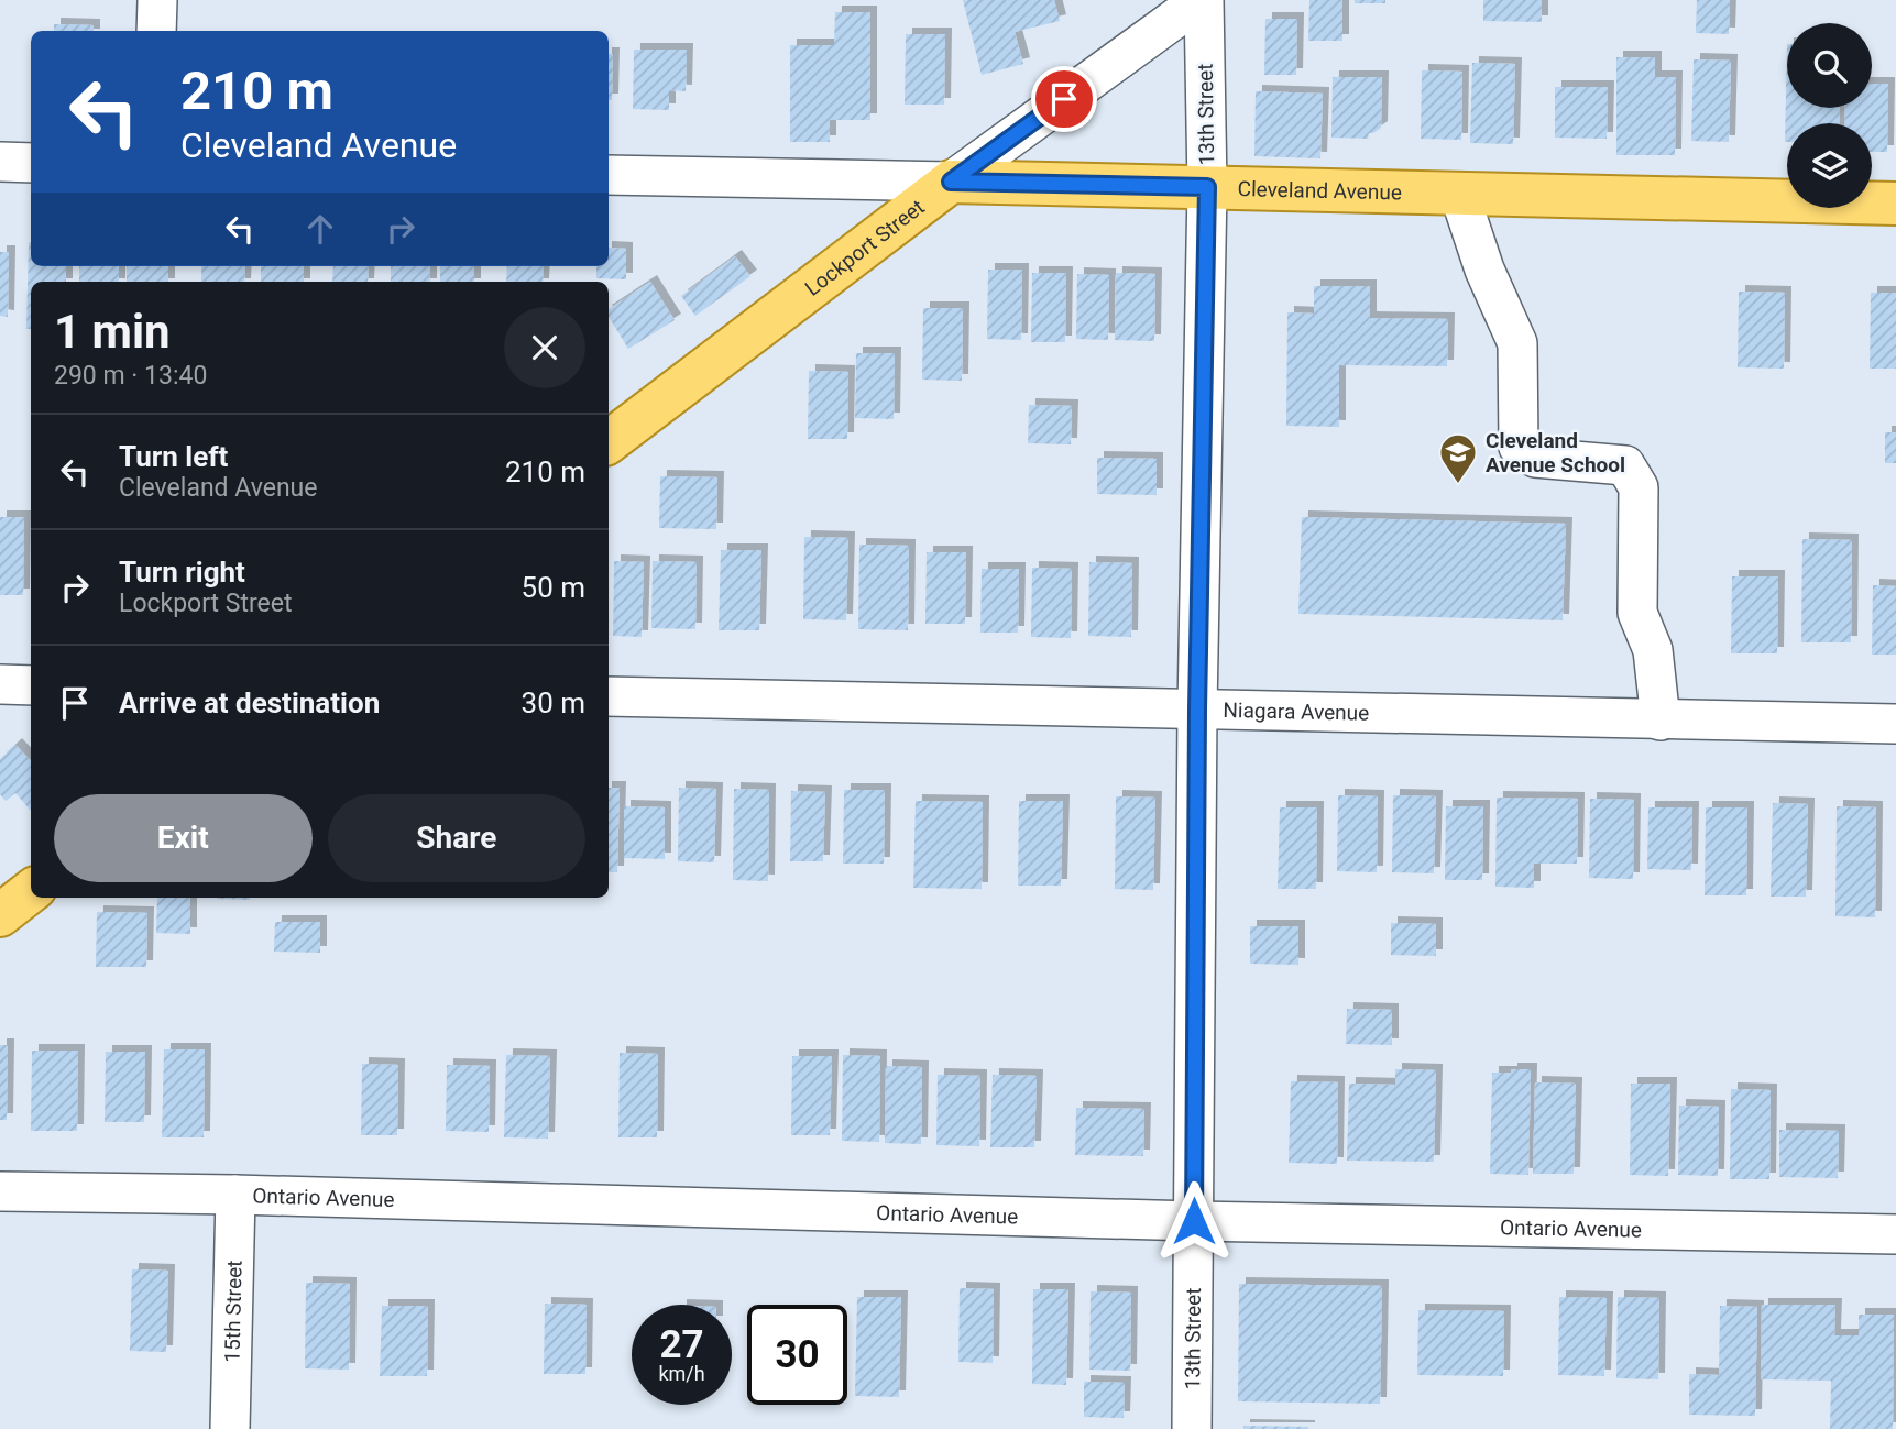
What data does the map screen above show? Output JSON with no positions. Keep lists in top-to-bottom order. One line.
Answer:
{"streets":{"main road":["Cleveland Avenue","Lockport Street"],"street":["13th Street","Niagara Avenue","Ontario Avenue","15th Street"]},"crossings":[["13th Street","Cleveland Avenue"],["13th Street","Lockport Street"],["13th Street","Niagara Avenue"],["13th Street","Ontario Avenue"],["Cleveland Avenue","Lockport Street"],["Ontario Avenue","15th Street"]],"places":{"school or university":["Cleveland Avenue School"]},"page":{"turn":["210 m","Cleveland Avenue"],"heading":["1 min","290 m · 13:40"],"list":[{"name":"Turn left","note":"Cleveland Avenue","value":"210 m"},{"name":"Turn right","note":"Lockport Street","value":"50 m"},{"name":"Arrive at destination","value":"30 m"}],"buttons":["Exit","Share"],"speed":"27 km/h","limit":"30"}}
